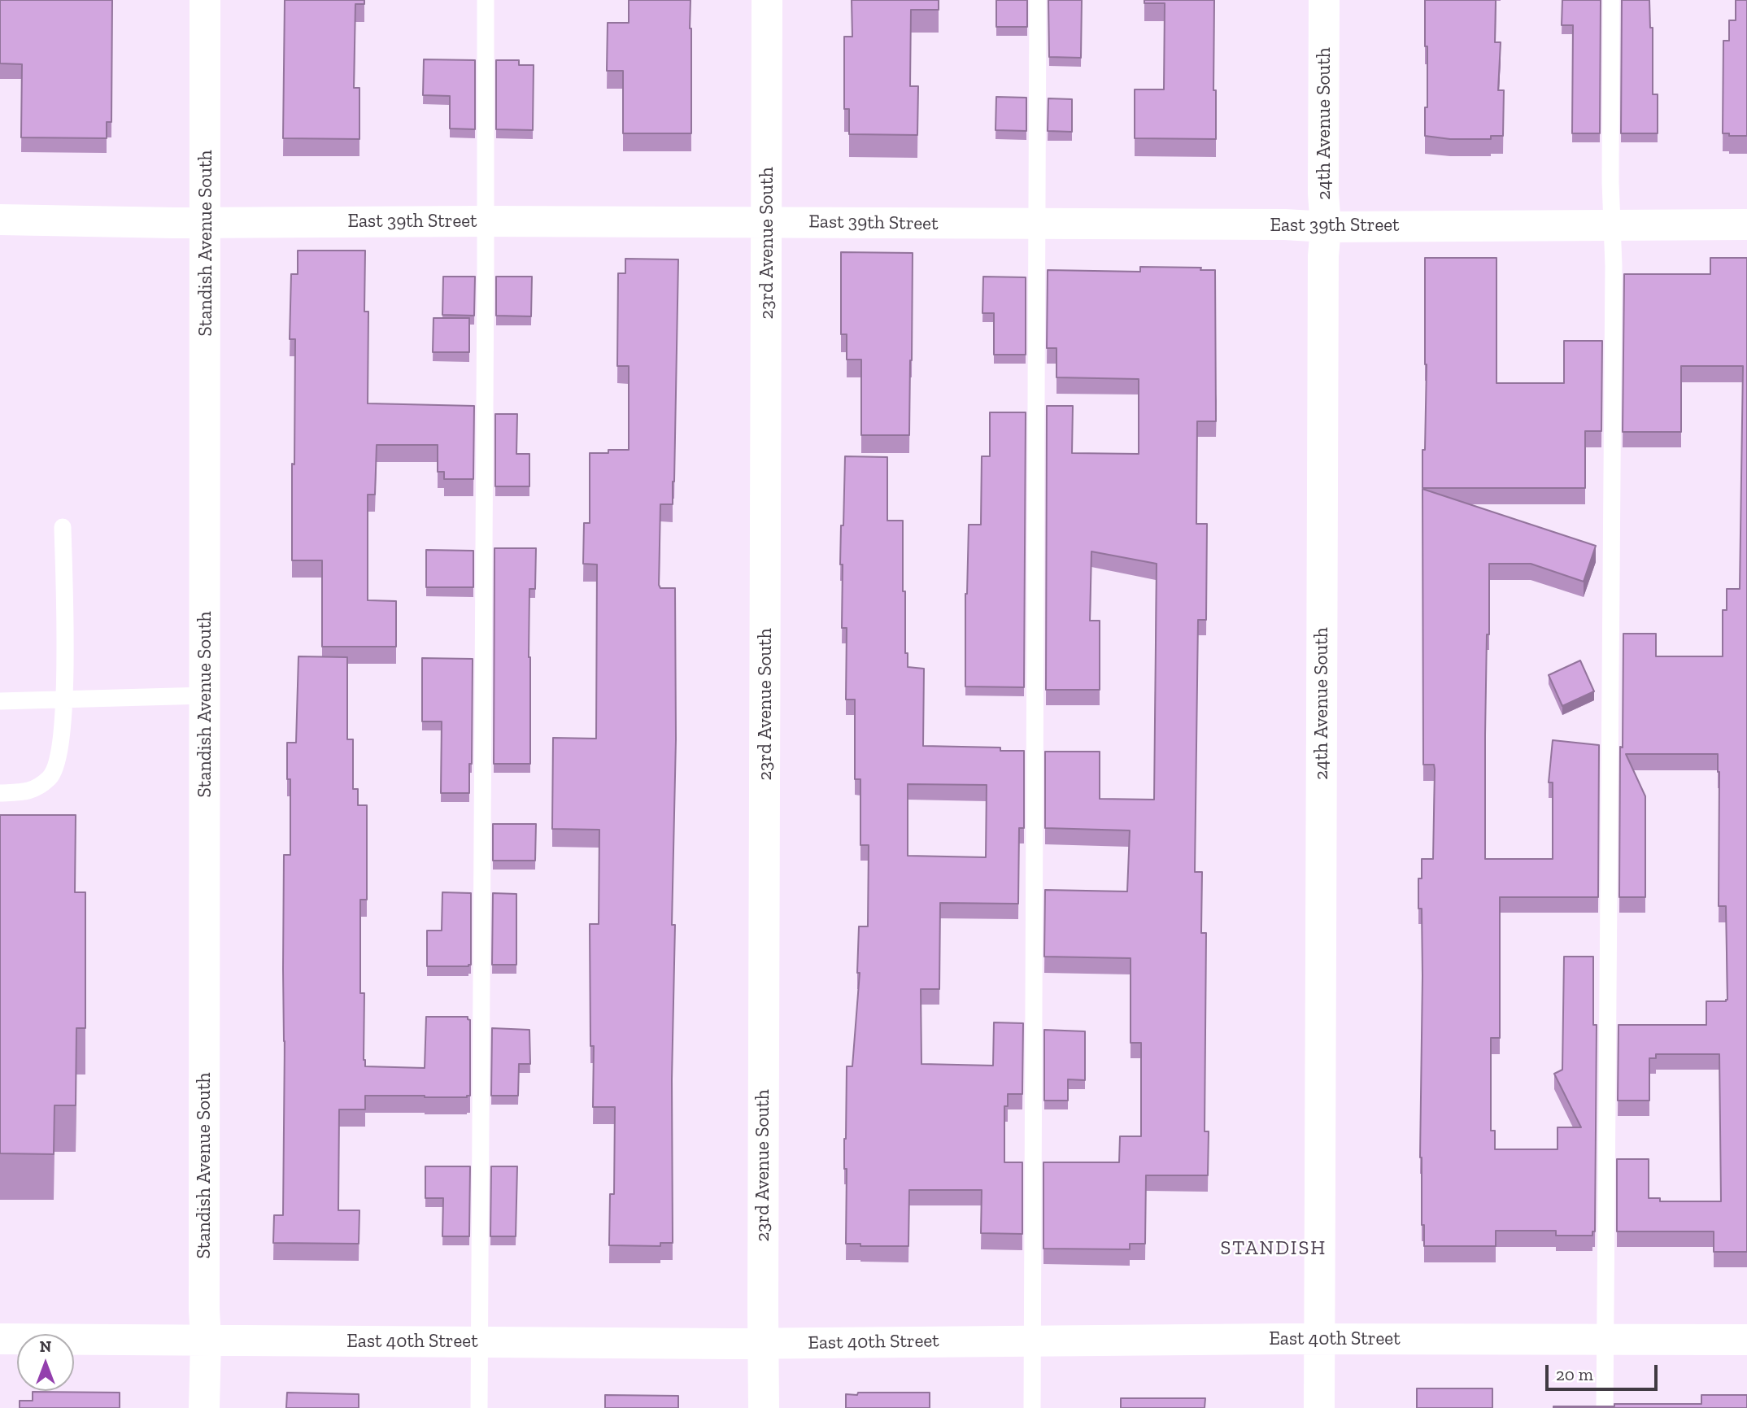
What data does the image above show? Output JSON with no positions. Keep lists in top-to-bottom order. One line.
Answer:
{"streets":{"street":["24th Avenue South","East 39th Street","Standish Avenue South","23rd Avenue South","East 40th Street"]},"crossings":[["24th Avenue South","East 39th Street"],["24th Avenue South","East 40th Street"],["East 39th Street","Standish Avenue South"],["East 39th Street","23rd Avenue South"],["Standish Avenue South","East 40th Street"],["23rd Avenue South","East 40th Street"]],"districts":["STANDISH"],"scale_bar":"20 m","north":"top"}
